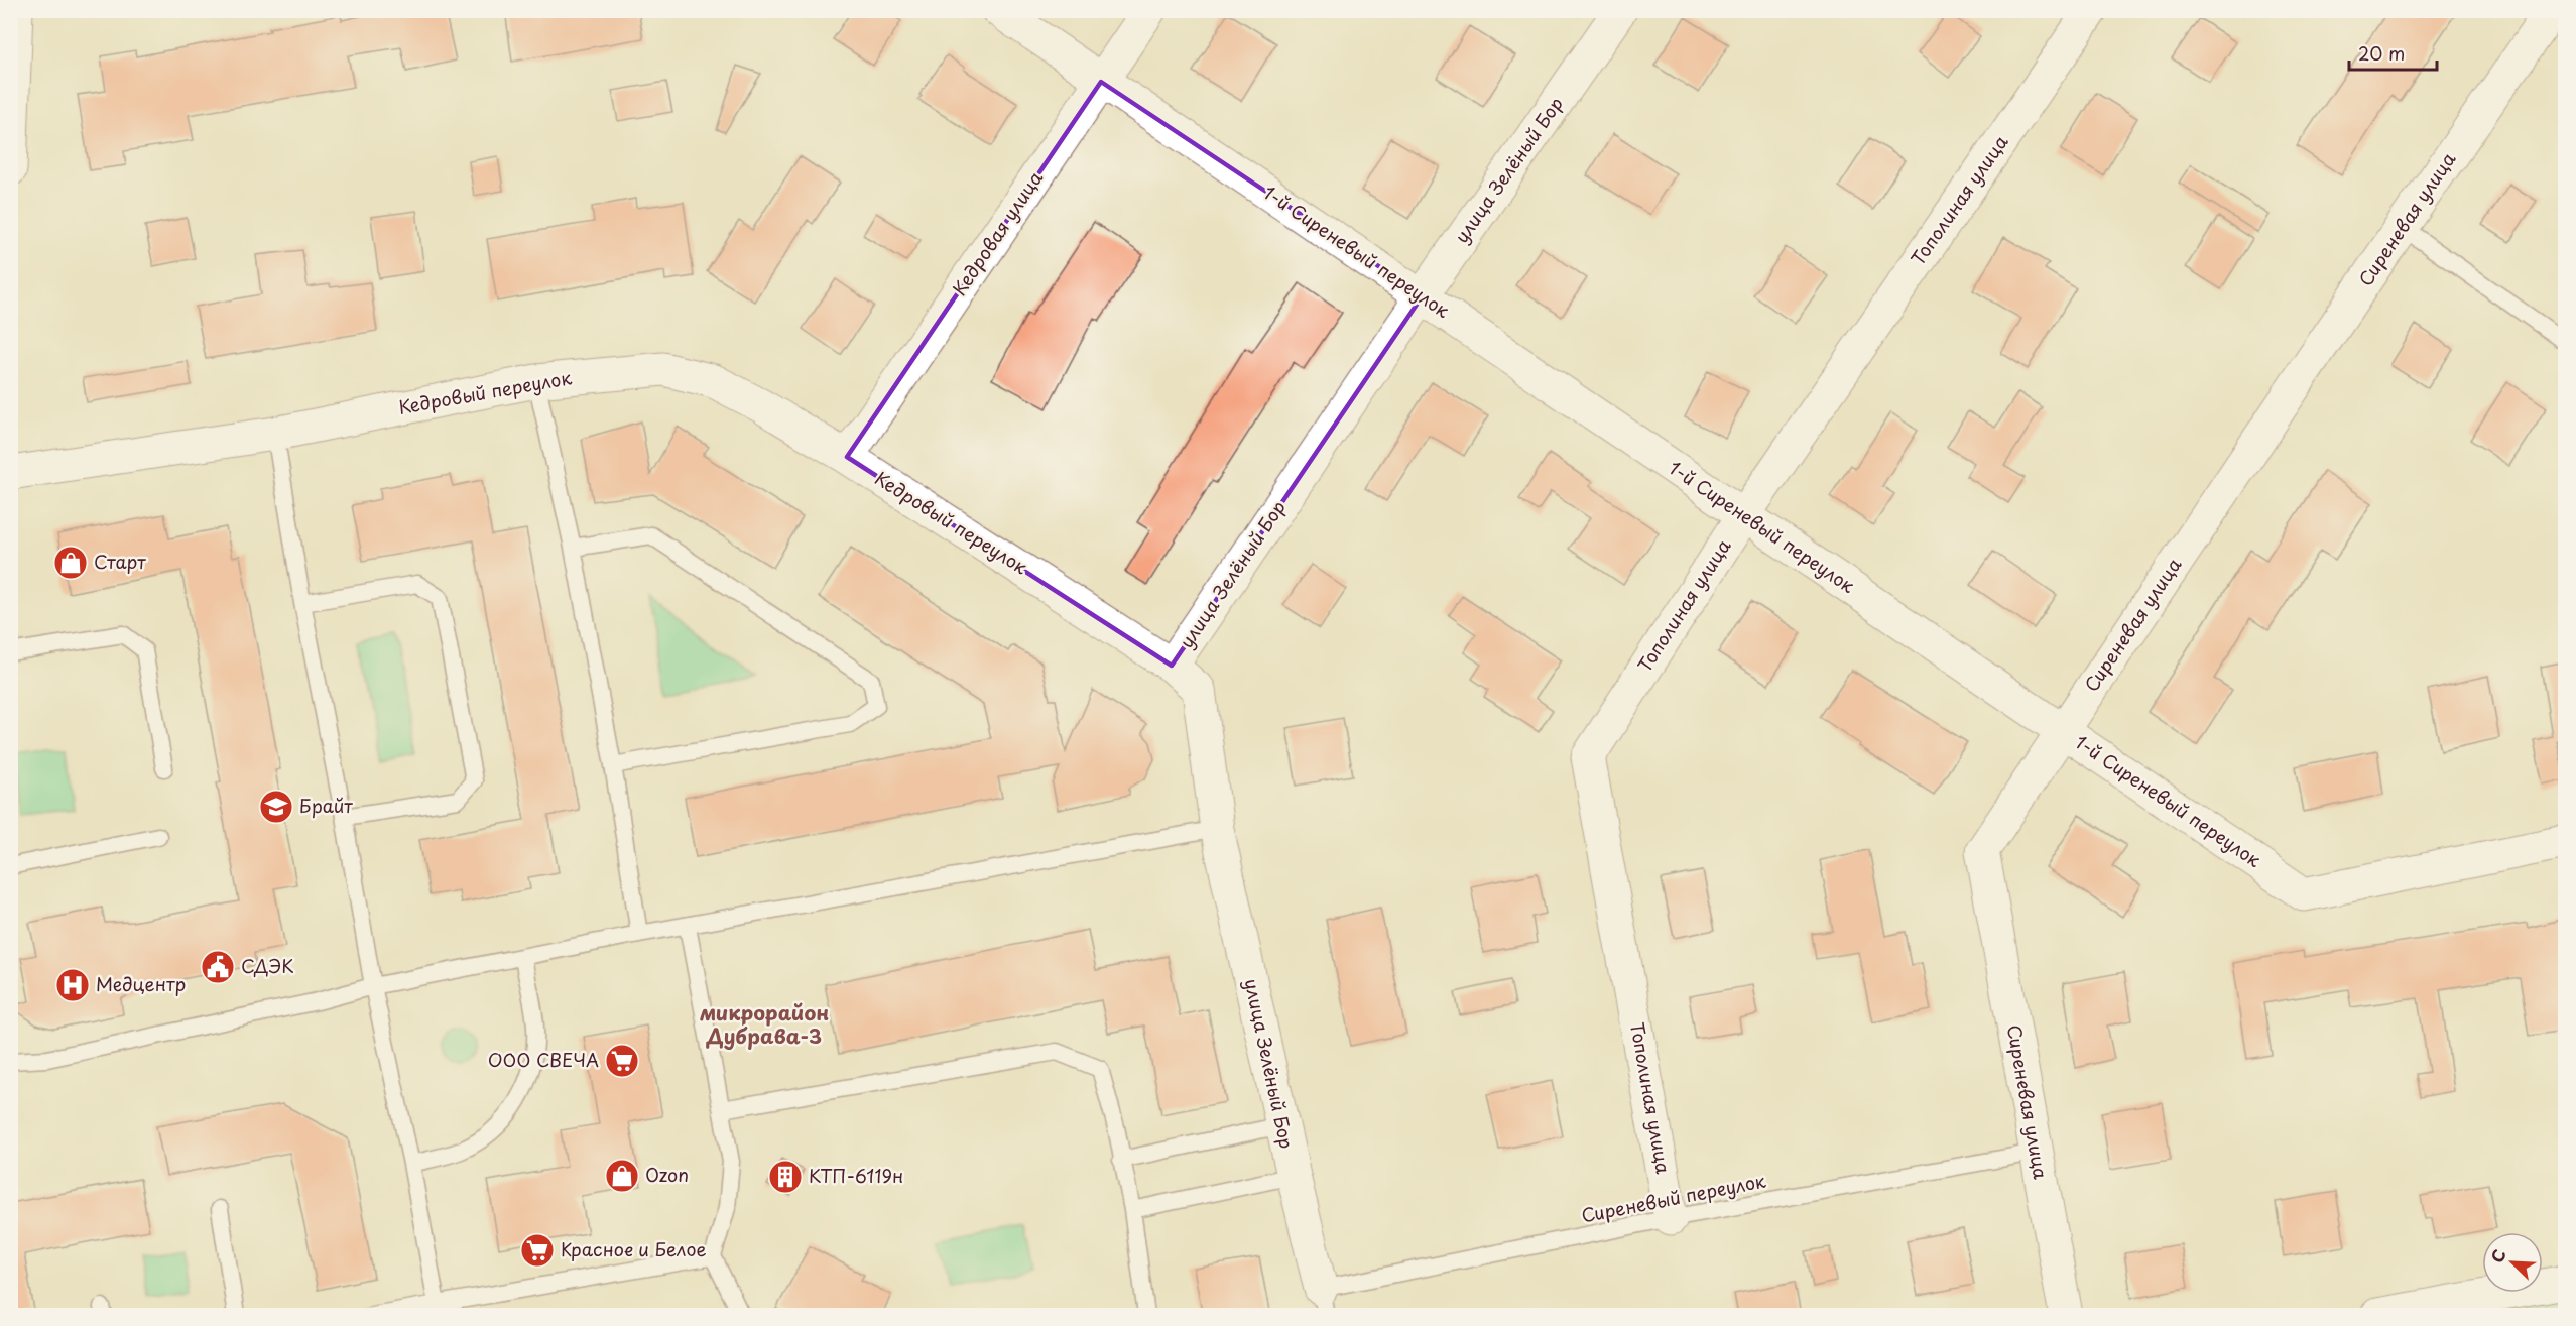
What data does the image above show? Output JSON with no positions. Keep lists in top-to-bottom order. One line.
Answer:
{"streets":{"street":["улица Зелёный Бор","Тополиная улица","Сиреневая улица","Кедровая улица","1-й Сиреневый переулок","Кедровый переулок"],"lane":["Сиреневый переулок"]},"crossings":[["улица Зелёный Бор","1-й Сиреневый переулок"],["улица Зелёный Бор","Кедровый переулок"],["улица Зелёный Бор","Сиреневый переулок"],["Тополиная улица","1-й Сиреневый переулок"],["Тополиная улица","Сиреневый переулок"],["Сиреневая улица","1-й Сиреневый переулок"],["Сиреневая улица","Сиреневый переулок"],["Кедровая улица","1-й Сиреневый переулок"],["Кедровая улица","Кедровый переулок"]],"districts":["микрорайон Дубрава-3"],"places":{"shop":["Старт","Ozon"],"school or university":["Брайт"],"public building":["СДЭК"],"hospital":["Медцентр"],"supermarket":["ООО СВЕЧА","Красное и Белое"],"building":["КТП-6119н"]},"scale_bar":"20 m","north":"top left"}
